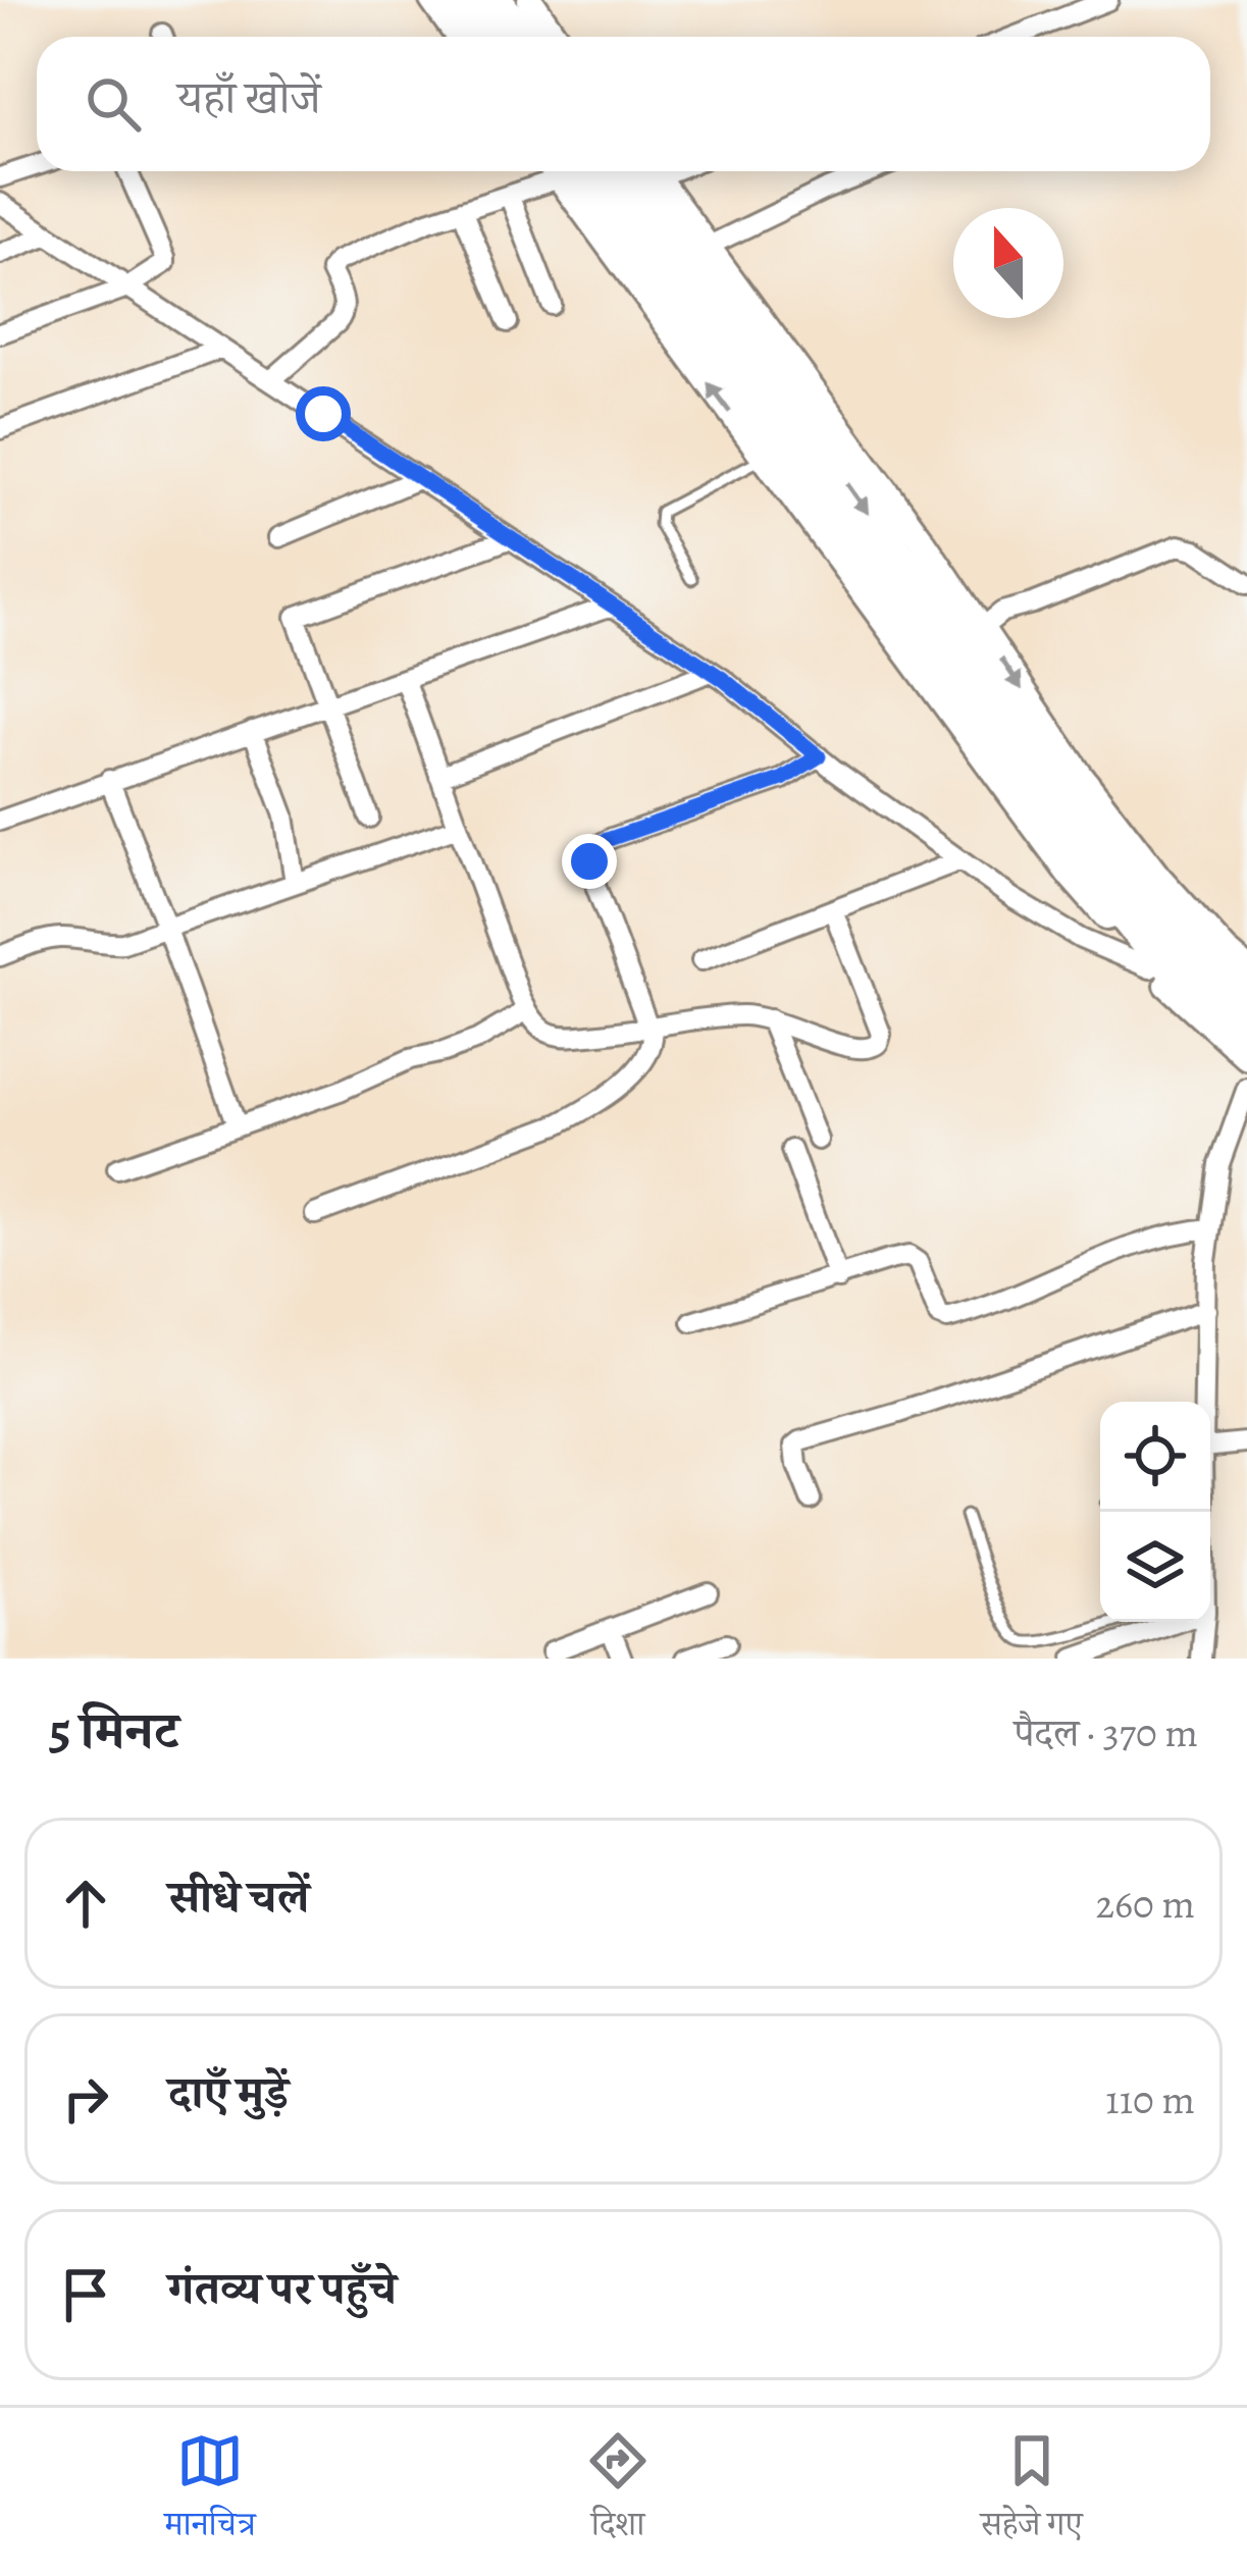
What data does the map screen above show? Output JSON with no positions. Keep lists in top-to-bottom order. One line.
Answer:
{"north":"top","page":{"search":"यहाँ खोजें","heading":["5 मिनट","पैदल · 370 m"],"list":[["सीधे चलें","260 m"],["दाएँ मुड़ें","110 m"],"गंतव्य पर पहुँचे"],"nav":["मानचित्र","दिशा","सहेजे गए"]}}
